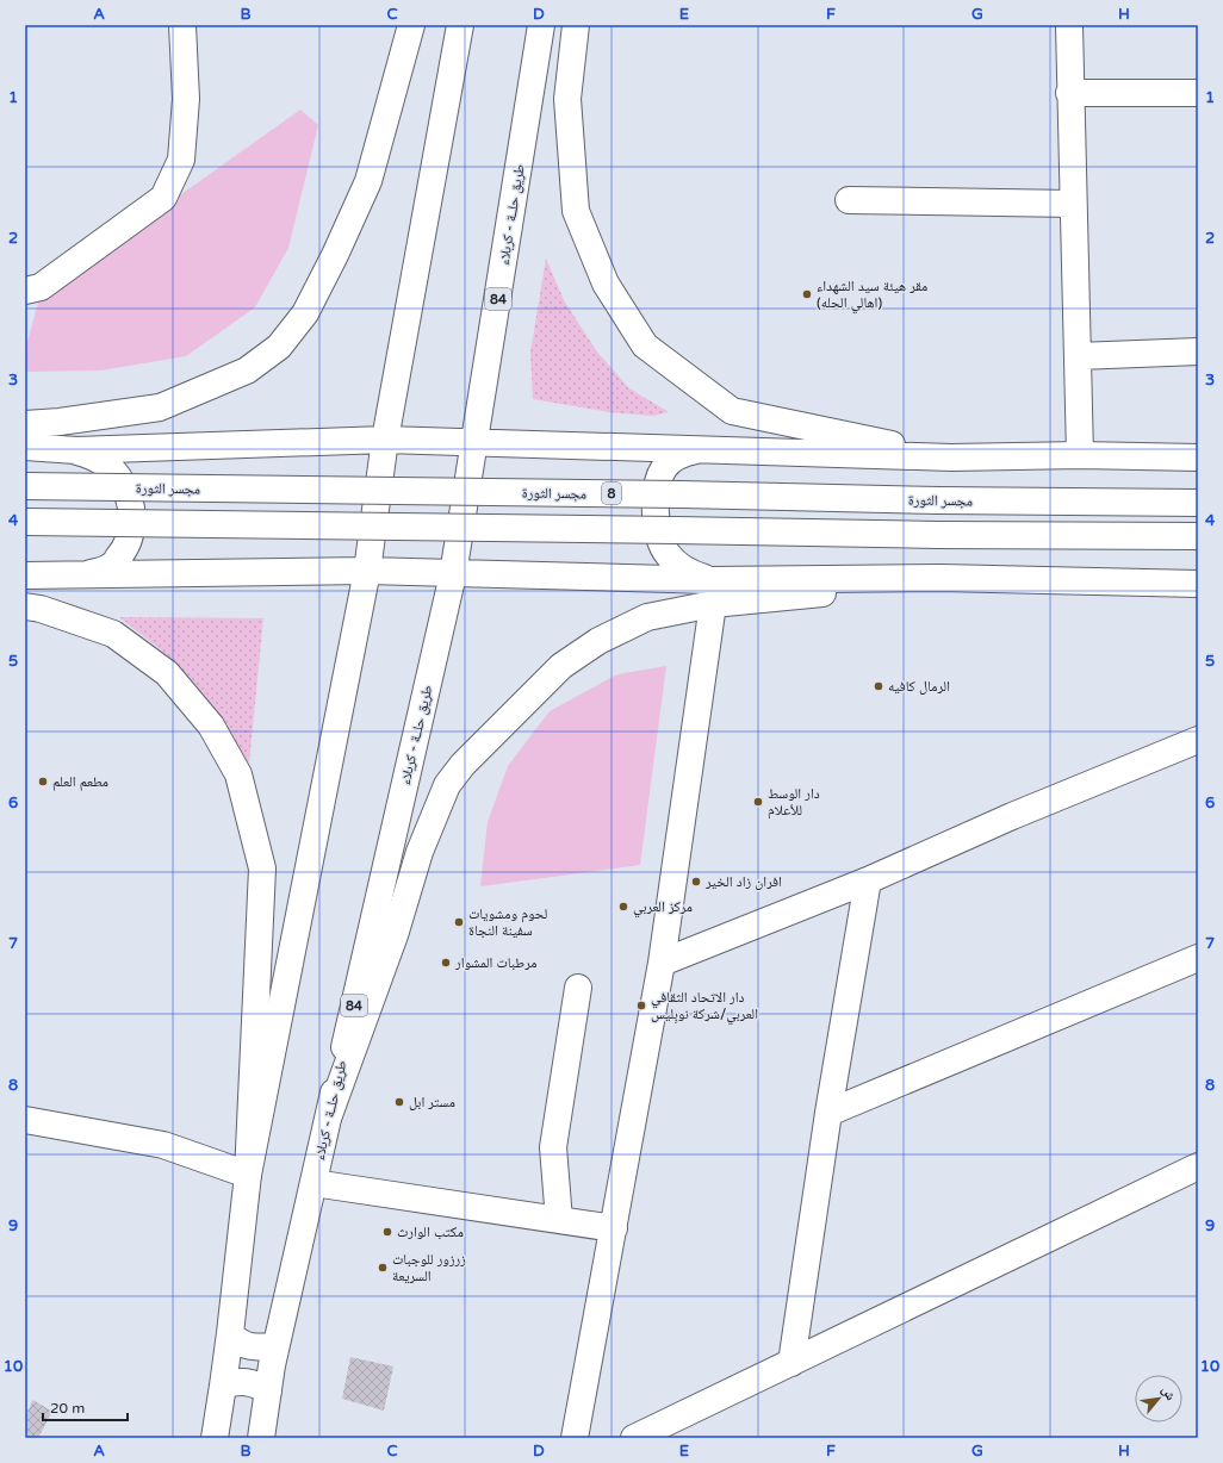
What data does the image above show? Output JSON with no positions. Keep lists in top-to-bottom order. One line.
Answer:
{"streets":{"main road":["طريق حلــة - كربلاء","84","مجسر الثورة","8"]},"places":["مقر هيئة سيد الشهداء (اهالي الحله)","الرمال كافيه","مطعم العلم","دار الوسط للأعلام","افران زاد الخير","مركز العربي","لحوم ومشويات سفينة النجاة","مرطبات المشوار","دار الاتحاد الثقافي العربي/شركة نوبِليس","مستر ابل","مكتب الوارث","زرزور للوجبات السريعة"],"scale_bar":"20 m","north":"top right","grid":{"columns":["A","B","C","D","E","F","G","H"],"rows":["1","2","3","4","5","6","7","8","9","10"]}}
